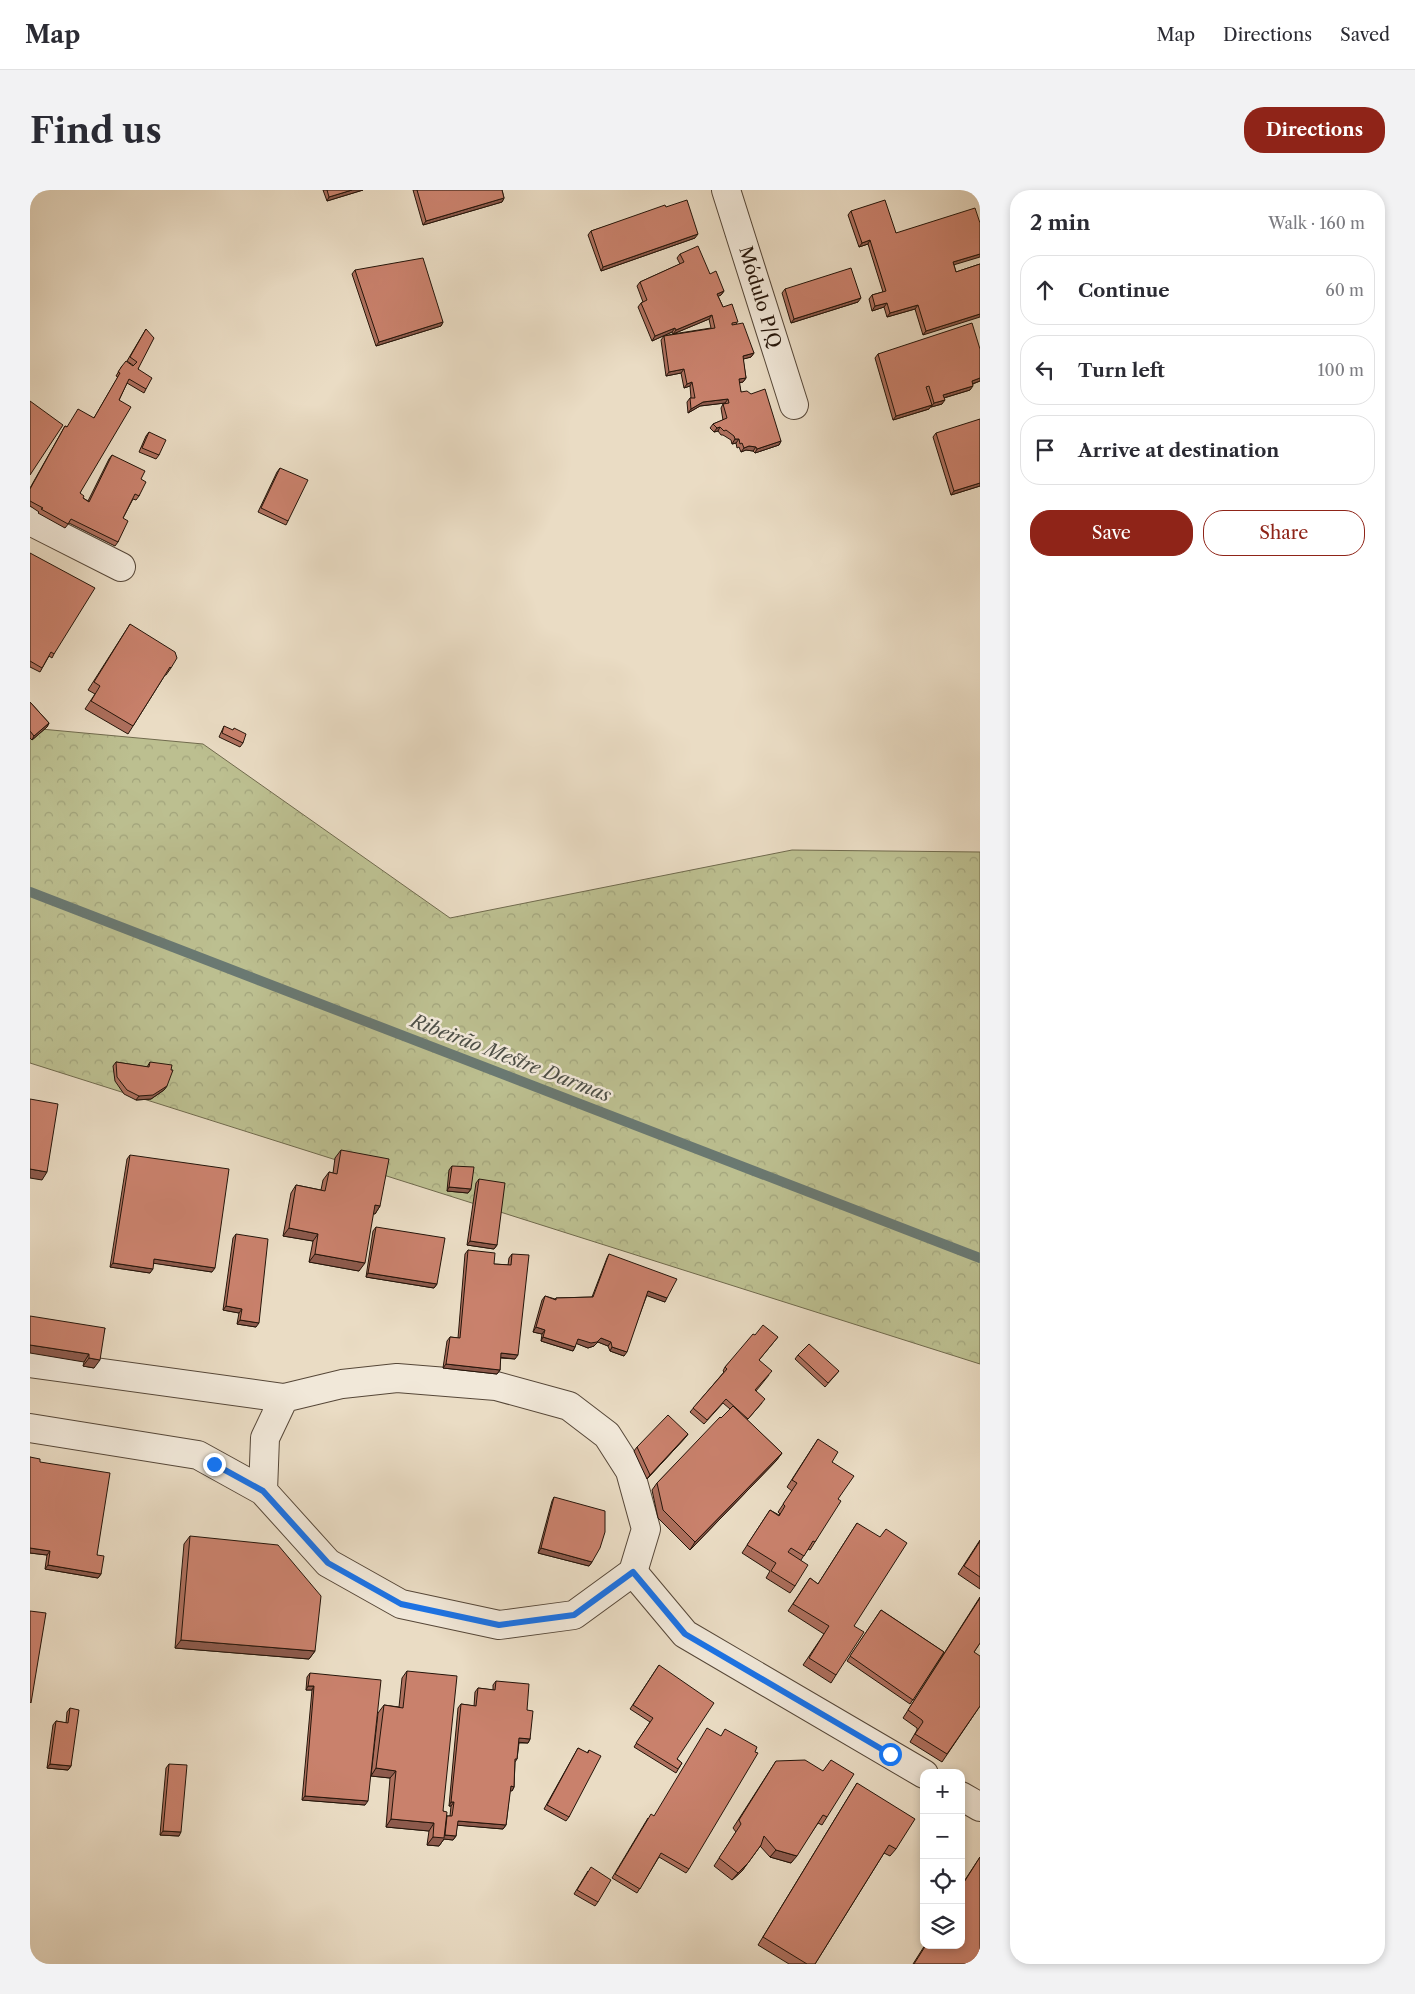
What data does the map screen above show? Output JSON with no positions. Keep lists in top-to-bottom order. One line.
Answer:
{"streets":{"street":["Módulo P/Q"]},"water":["Ribeirão Mestre Darmas"],"page":{"header":"Map","nav":["Map","Directions","Saved"],"buttons":["Directions",["Save","Share"]],"title":"Find us","heading":["2 min","Walk · 160 m"],"list":[["Continue","60 m"],["Turn left","100 m"],"Arrive at destination"],"map_buttons":["+","−"]}}
